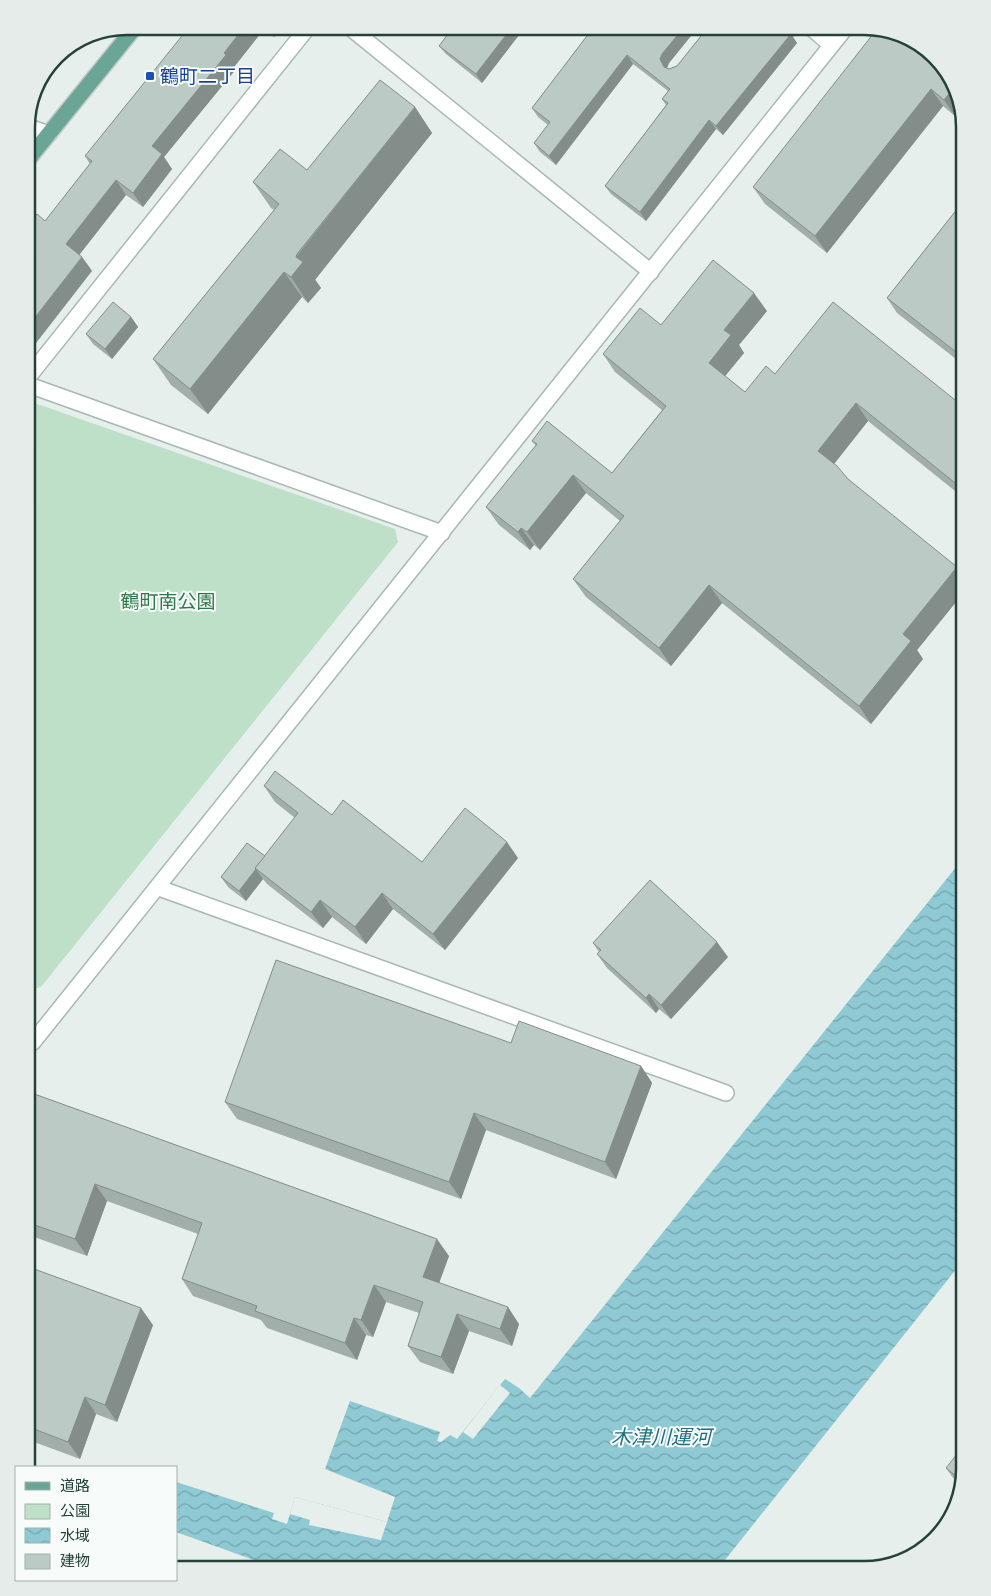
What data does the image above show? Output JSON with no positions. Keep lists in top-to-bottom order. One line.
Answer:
{"water":["木津川運河"],"parks":["鶴町南公園"],"places":{"transit":["鶴町二丁目"]},"legend":["道路","公園","水域","建物"]}
